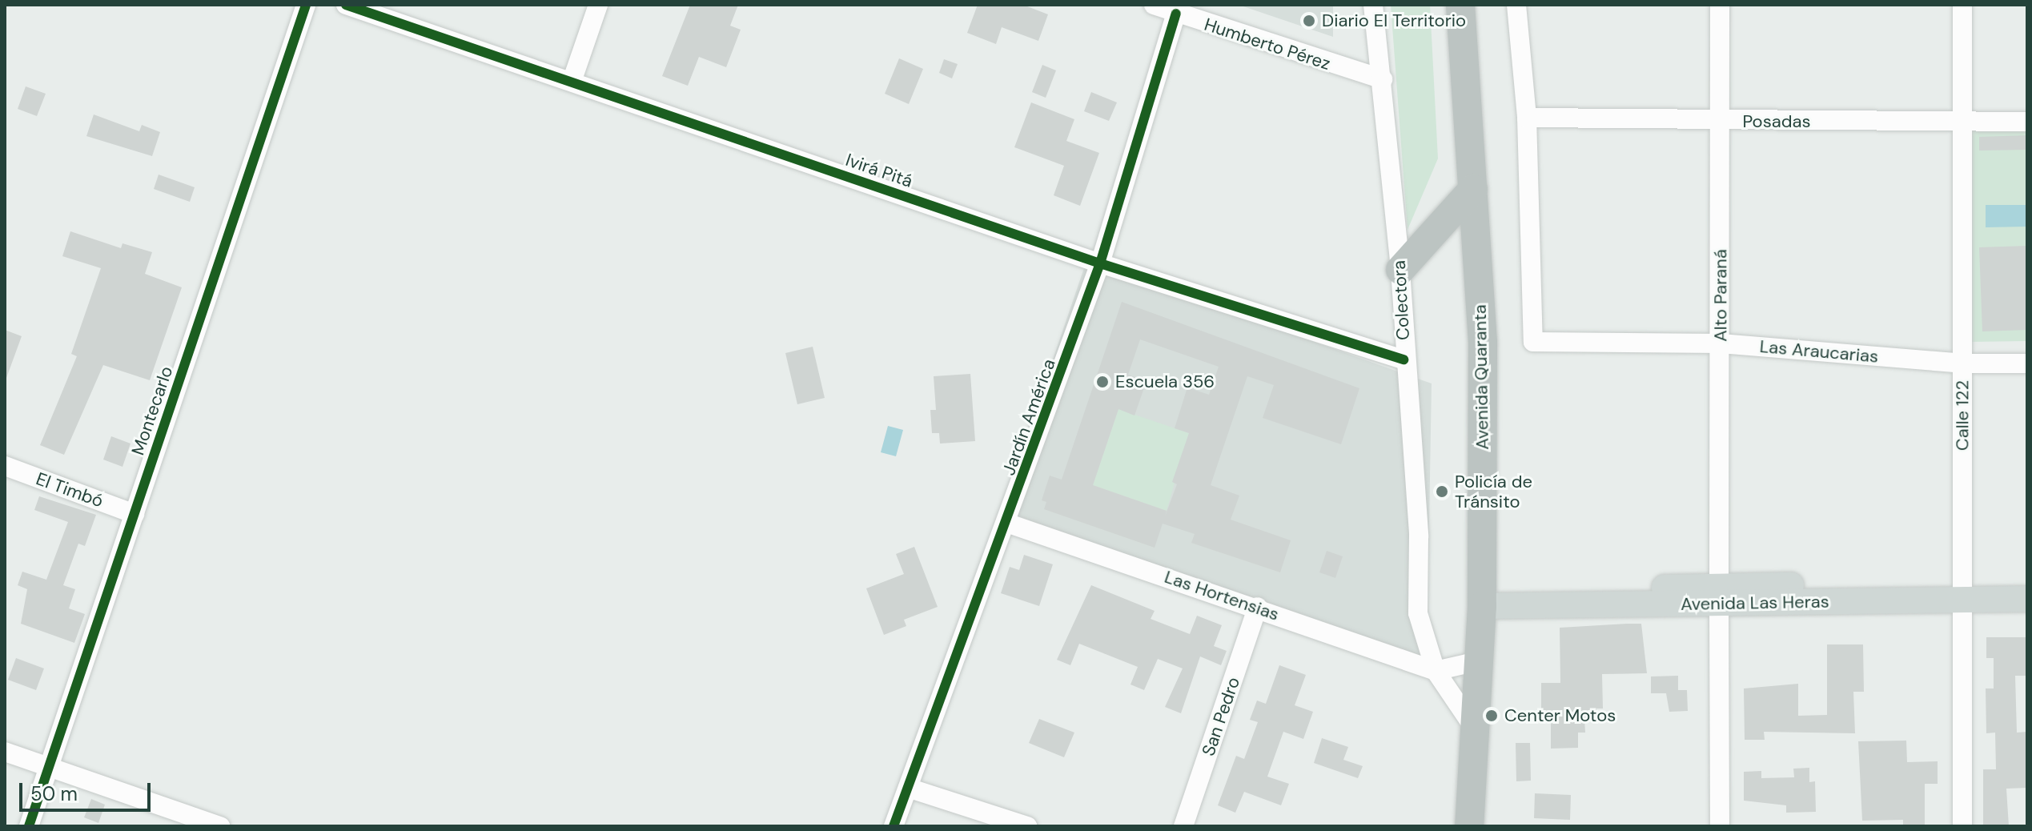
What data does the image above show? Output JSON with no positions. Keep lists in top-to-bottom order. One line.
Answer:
{"streets":{"highway":["Avenida Quaranta"],"main road":["Avenida Las Heras"],"street":["Humberto Pérez","Posadas","Ivirá Pitá","Alto Paraná","Colectora","Las Araucarias","Montecarlo","Calle 122","Jardín América","El Timbó","Las Hortensias","San Pedro"]},"crossings":[["Humberto Pérez","Colectora"],["Humberto Pérez","Jardín América"],["Posadas","Alto Paraná"],["Posadas","Las Araucarias"],["Posadas","Calle 122"],["Ivirá Pitá","Colectora"],["Ivirá Pitá","Jardín América"],["Alto Paraná","Las Araucarias"],["Alto Paraná","Avenida Las Heras"],["Colectora","Las Hortensias"],["Las Araucarias","Calle 122"],["Avenida Quaranta","Avenida Las Heras"],["Montecarlo","El Timbó"],["Calle 122","Avenida Las Heras"],["Jardín América","Las Hortensias"],["Las Hortensias","San Pedro"]],"places":["Diario El Territorio","Escuela 356","Policía de Tránsito","Center Motos"],"scale_bar":"50 m"}
